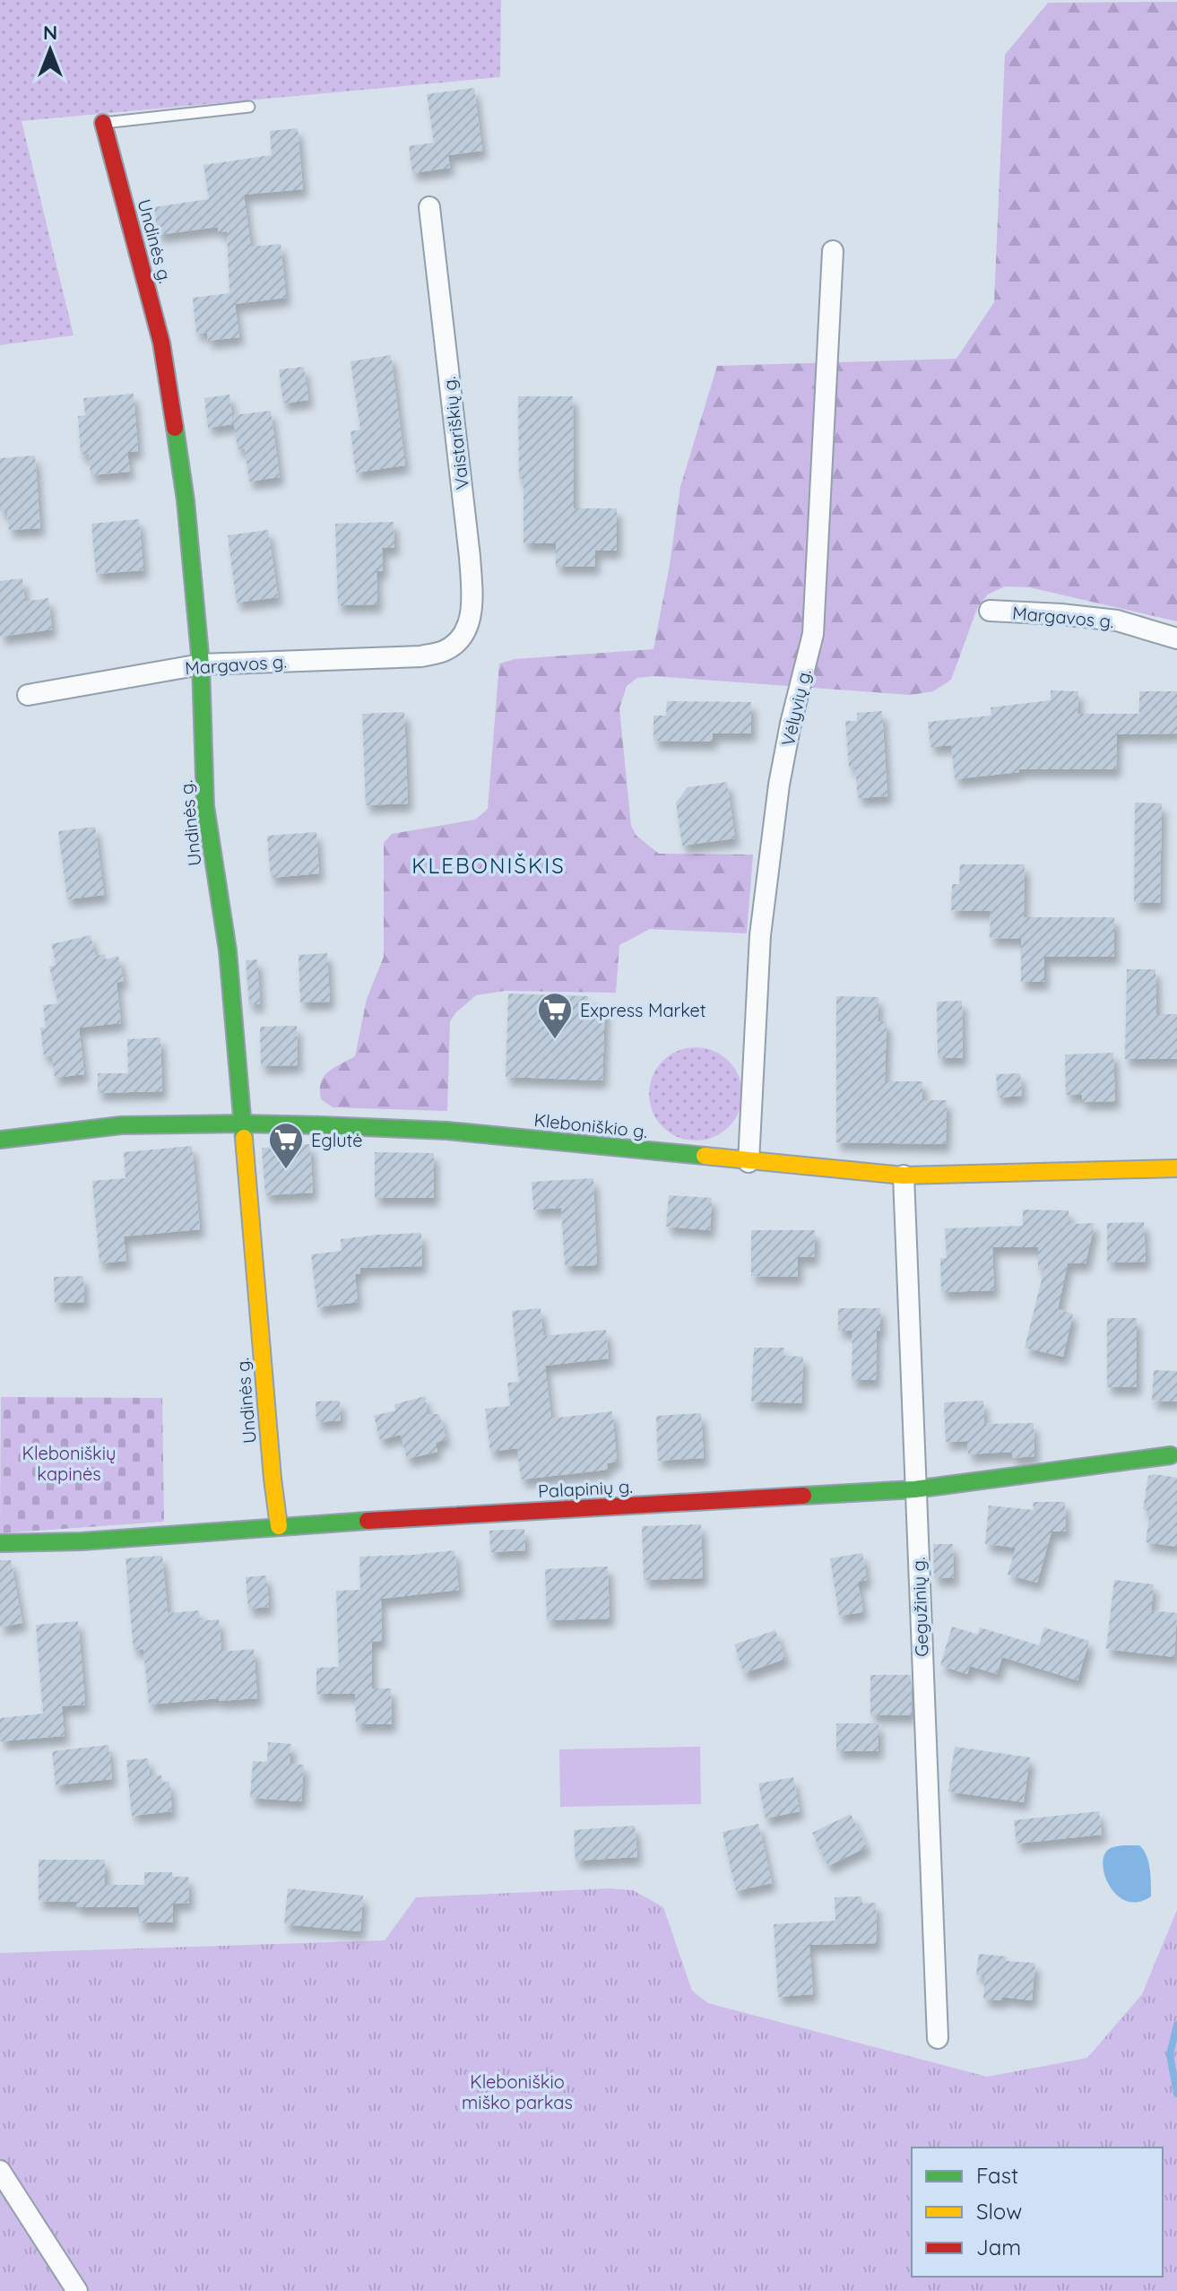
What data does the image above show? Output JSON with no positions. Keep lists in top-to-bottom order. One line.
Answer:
{"streets":{"street":["Undinės g.","Vaistariškių g.","Margavos g.","Vėlyvių g.","Kleboniškio g.","Palapinių g.","Gegužinių g."]},"crossings":[["Undinės g.","Margavos g."],["Undinės g.","Kleboniškio g."],["Undinės g.","Palapinių g."],["Vaistariškių g.","Margavos g."],["Vėlyvių g.","Kleboniškio g."],["Kleboniškio g.","Gegužinių g."],["Palapinių g.","Gegužinių g."]],"districts":["KLEBONIŠKIS"],"parks":["Kleboniškių kapinės","Kleboniškio miško parkas"],"places":{"supermarket":["Express Market","Eglutė"]},"legend":["Fast","Slow","Jam"],"north":"top"}
